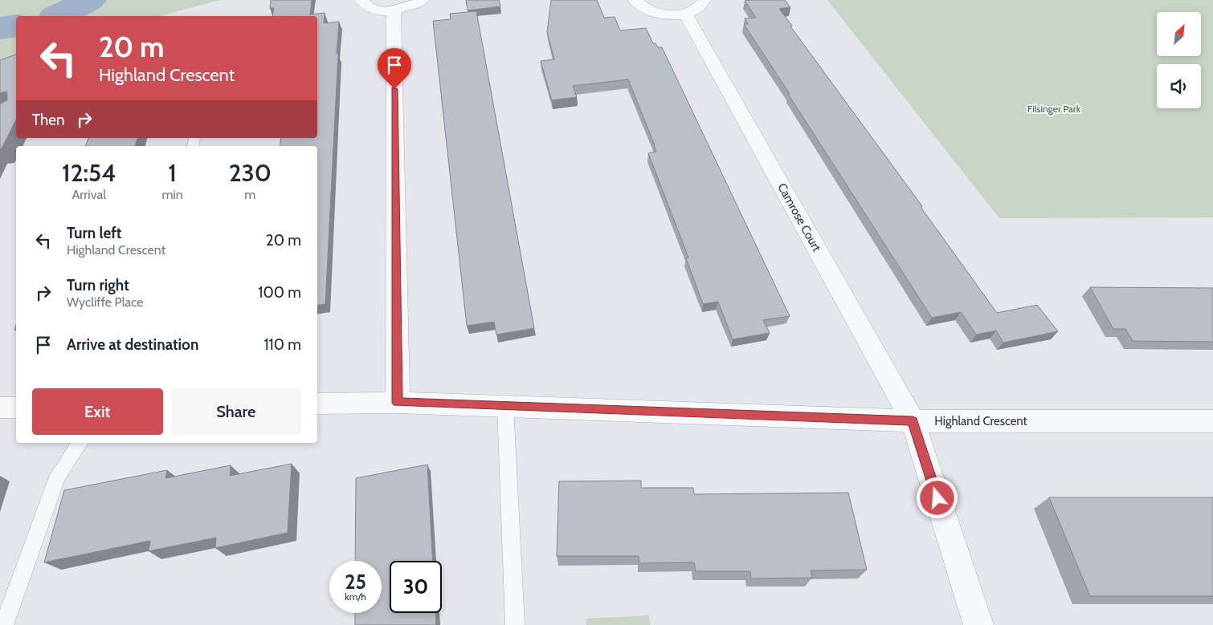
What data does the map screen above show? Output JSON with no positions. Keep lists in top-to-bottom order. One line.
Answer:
{"streets":{"street":["Camrose Court","Highland Crescent"]},"crossings":[["Camrose Court","Highland Crescent"]],"parks":["Filsinger Park"],"north":"top right","page":{"turn":["20 m","Highland Crescent"],"then":"Then","eta":["12:54","Arrival","1","min","230","m"],"list":[{"name":"Turn left","note":"Highland Crescent","value":"20 m"},{"name":"Turn right","note":"Wycliffe Place","value":"100 m"},{"name":"Arrive at destination","value":"110 m"}],"buttons":["Exit","Share"],"speed":"25 km/h","limit":"30"}}
